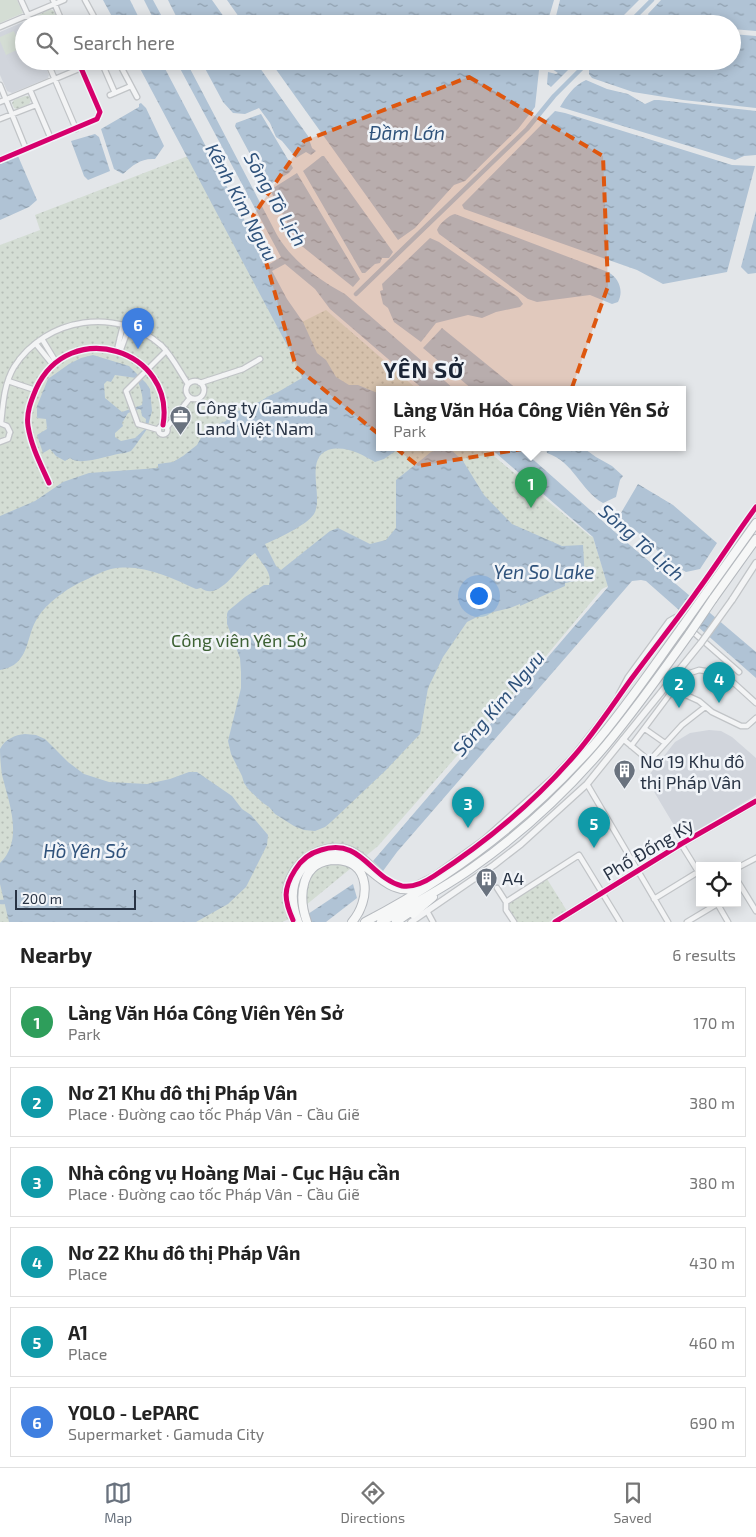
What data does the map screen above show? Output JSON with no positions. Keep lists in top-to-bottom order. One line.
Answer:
{"streets":{"street":["Phố Đống Kỳ"]},"districts":["YÊN SỞ"],"water":["Đầm Lớn","Sông Tô Lịch","Kênh Kim Ngưu","Yen So Lake","Sông Kim Ngưu","Hồ Yên Sở"],"parks":["Công viên Yên Sở"],"places":{"office":["Công ty Gamuda Land Việt Nam"],"building":["Nơ 19 Khu đô thị Pháp Vân","A4"]},"scale_bar":"200 m","page":{"search":"Search here","pins":["6","1","4","2","3","5"],"popup":["Làng Văn Hóa Công Viên Yên Sở","Park"],"scale":"200 m","heading":["Nearby","6 results"],"list":[{"mark":"1","name":"Làng Văn Hóa Công Viên Yên Sở","note":"Park","value":"170 m"},{"mark":"2","name":"Nơ 21 Khu đô thị Pháp Vân","note":"Place · Đường cao tốc Pháp Vân - Cầu Giẽ","value":"380 m"},{"mark":"3","name":"Nhà công vụ Hoàng Mai - Cục Hậu cần","note":"Place · Đường cao tốc Pháp Vân - Cầu Giẽ","value":"380 m"},{"mark":"4","name":"Nơ 22 Khu đô thị Pháp Vân","note":"Place","value":"430 m"},{"mark":"5","name":"A1","note":"Place","value":"460 m"},{"mark":"6","name":"YOLO - LePARC","note":"Supermarket · Gamuda City","value":"690 m"}],"nav":["Map","Directions","Saved"]}}
